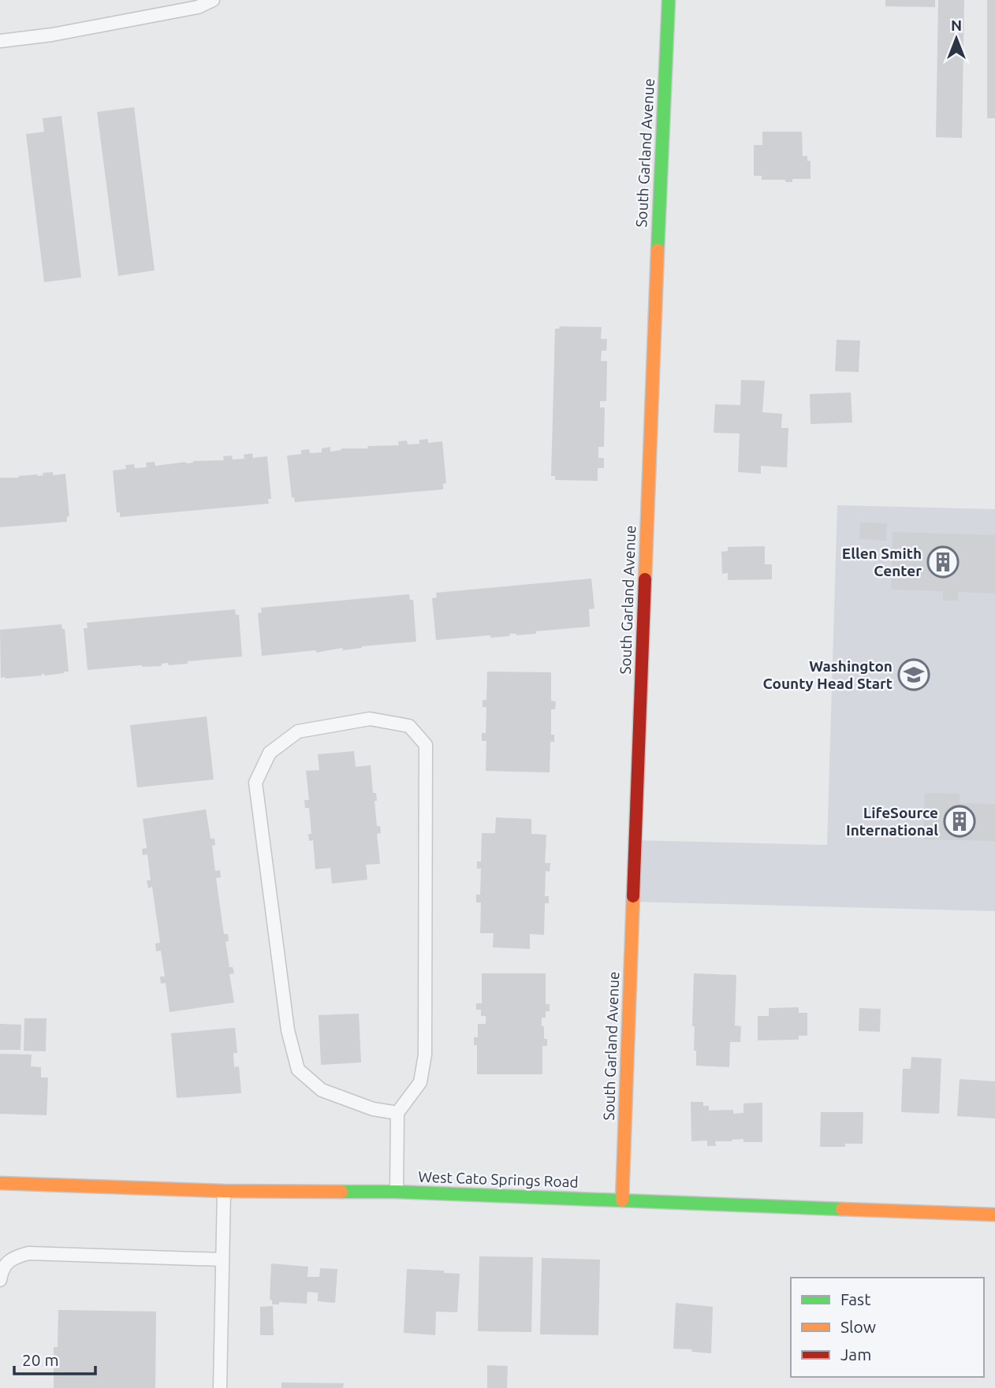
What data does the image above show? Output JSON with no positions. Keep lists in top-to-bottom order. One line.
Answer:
{"streets":{"street":["South Garland Avenue","West Cato Springs Road"]},"crossings":[["South Garland Avenue","West Cato Springs Road"]],"places":{"building":["Ellen Smith Center","LifeSource International"],"school or university":["Washington County Head Start"]},"legend":["Fast","Slow","Jam"],"scale_bar":"20 m","north":"top"}
